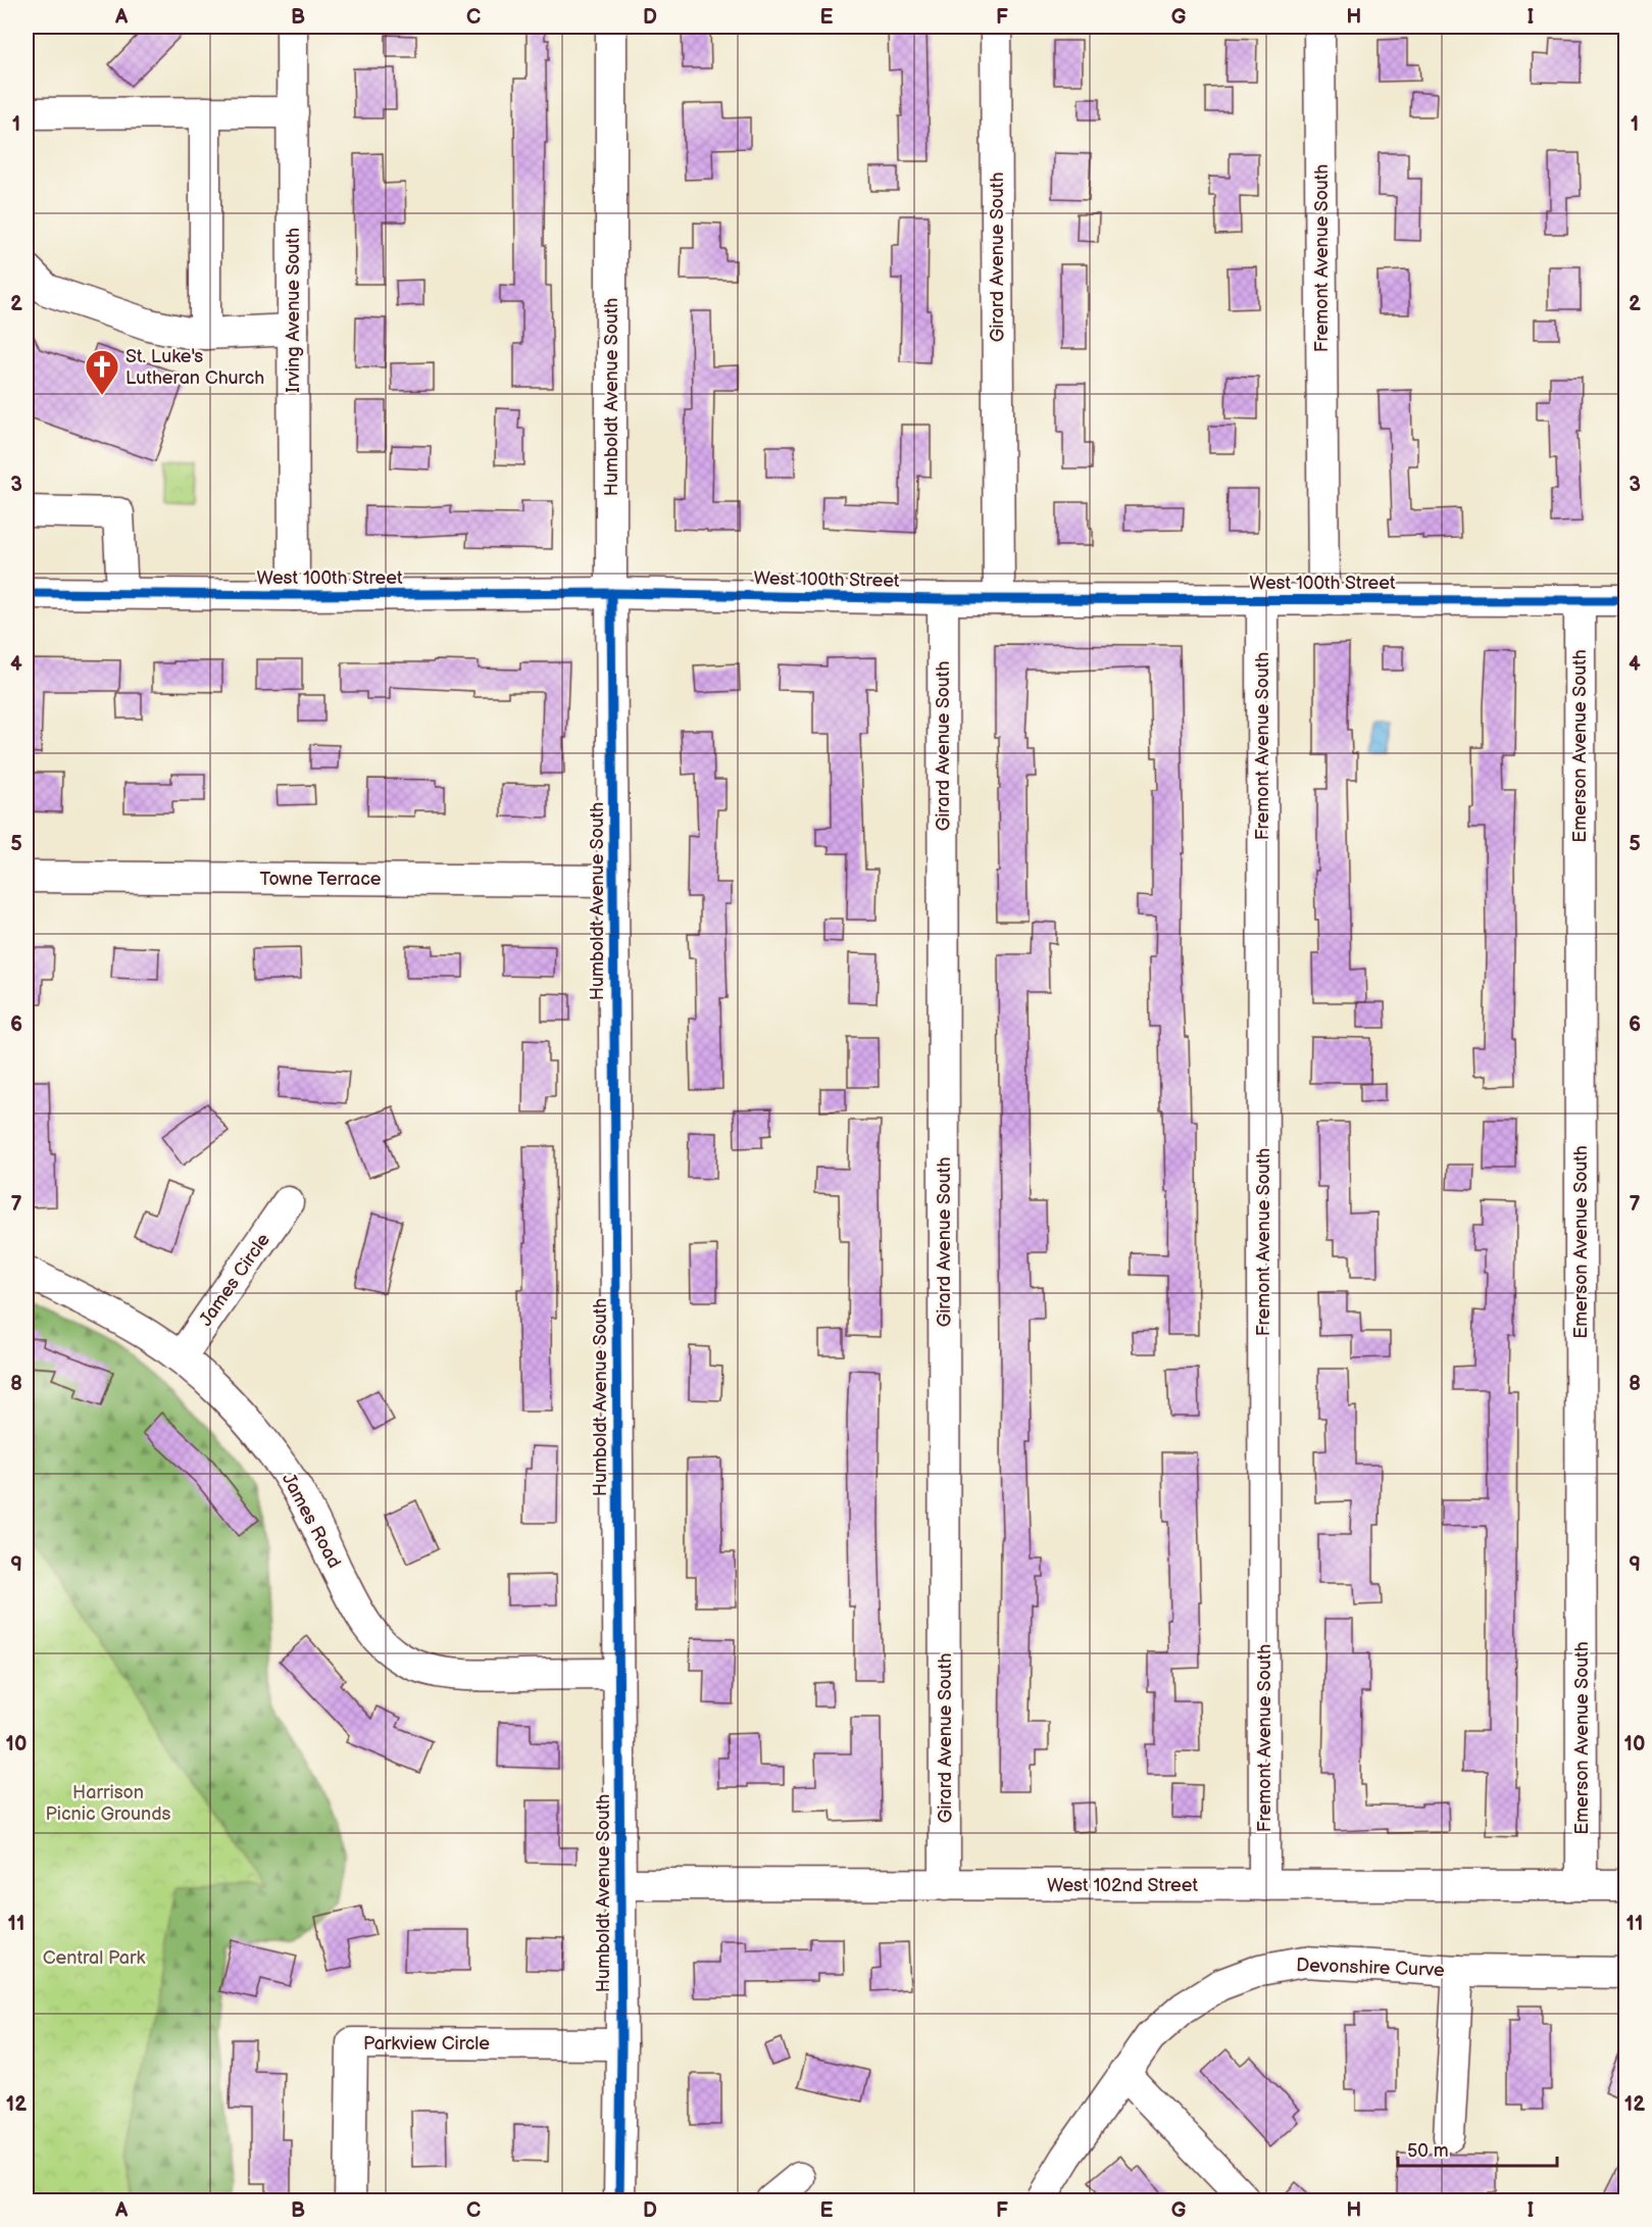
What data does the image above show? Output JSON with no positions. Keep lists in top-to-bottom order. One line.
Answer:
{"streets":{"street":["Girard Avenue South","Fremont Avenue South","Irving Avenue South","Humboldt Avenue South","West 100th Street","Emerson Avenue South","Towne Terrace","James Circle","James Road","West 102nd Street","Devonshire Curve","Parkview Circle"]},"crossings":[["Girard Avenue South","West 100th Street"],["Girard Avenue South","West 102nd Street"],["Fremont Avenue South","West 100th Street"],["Fremont Avenue South","West 102nd Street"],["Irving Avenue South","West 100th Street"],["Humboldt Avenue South","West 100th Street"],["Humboldt Avenue South","Towne Terrace"],["Humboldt Avenue South","James Road"],["Humboldt Avenue South","West 102nd Street"],["Humboldt Avenue South","Parkview Circle"],["West 100th Street","Emerson Avenue South"],["Emerson Avenue South","West 102nd Street"],["James Circle","James Road"]],"parks":["Harrison Picnic Grounds","Central Park"],"places":{"church":["St. Luke's Lutheran Church"]},"scale_bar":"50 m","grid":{"columns":["A","B","C","D","E","F","G","H","I"],"rows":["1","2","3","4","5","6","7","8","9","10","11","12"]}}
